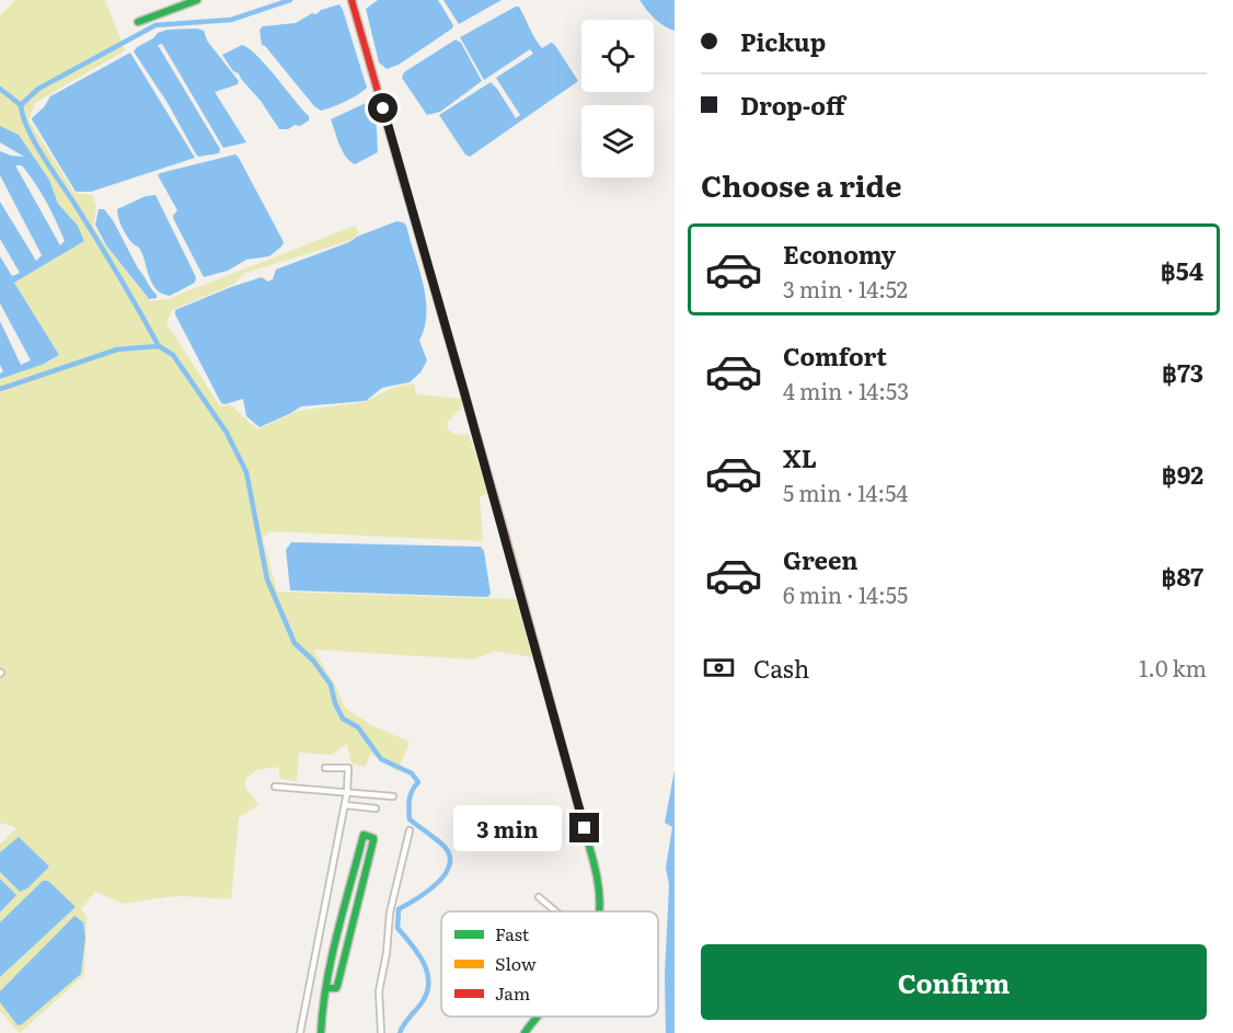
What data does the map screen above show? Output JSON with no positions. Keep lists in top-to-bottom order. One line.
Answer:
{"legend":["Fast","Slow","Jam"],"page":{"banner":["Pickup","Drop-off"],"heading":"Choose a ride","list":[{"name":"Economy","note":"3 min · 14:52","value":"฿54"},{"name":"Comfort","note":"4 min · 14:53","value":"฿73"},{"name":"XL","note":"5 min · 14:54","value":"฿92"},{"name":"Green","note":"6 min · 14:55","value":"฿87"}],"pay":["Cash","1.0 km"],"bubble":"3 min","buttons":"Confirm"}}
